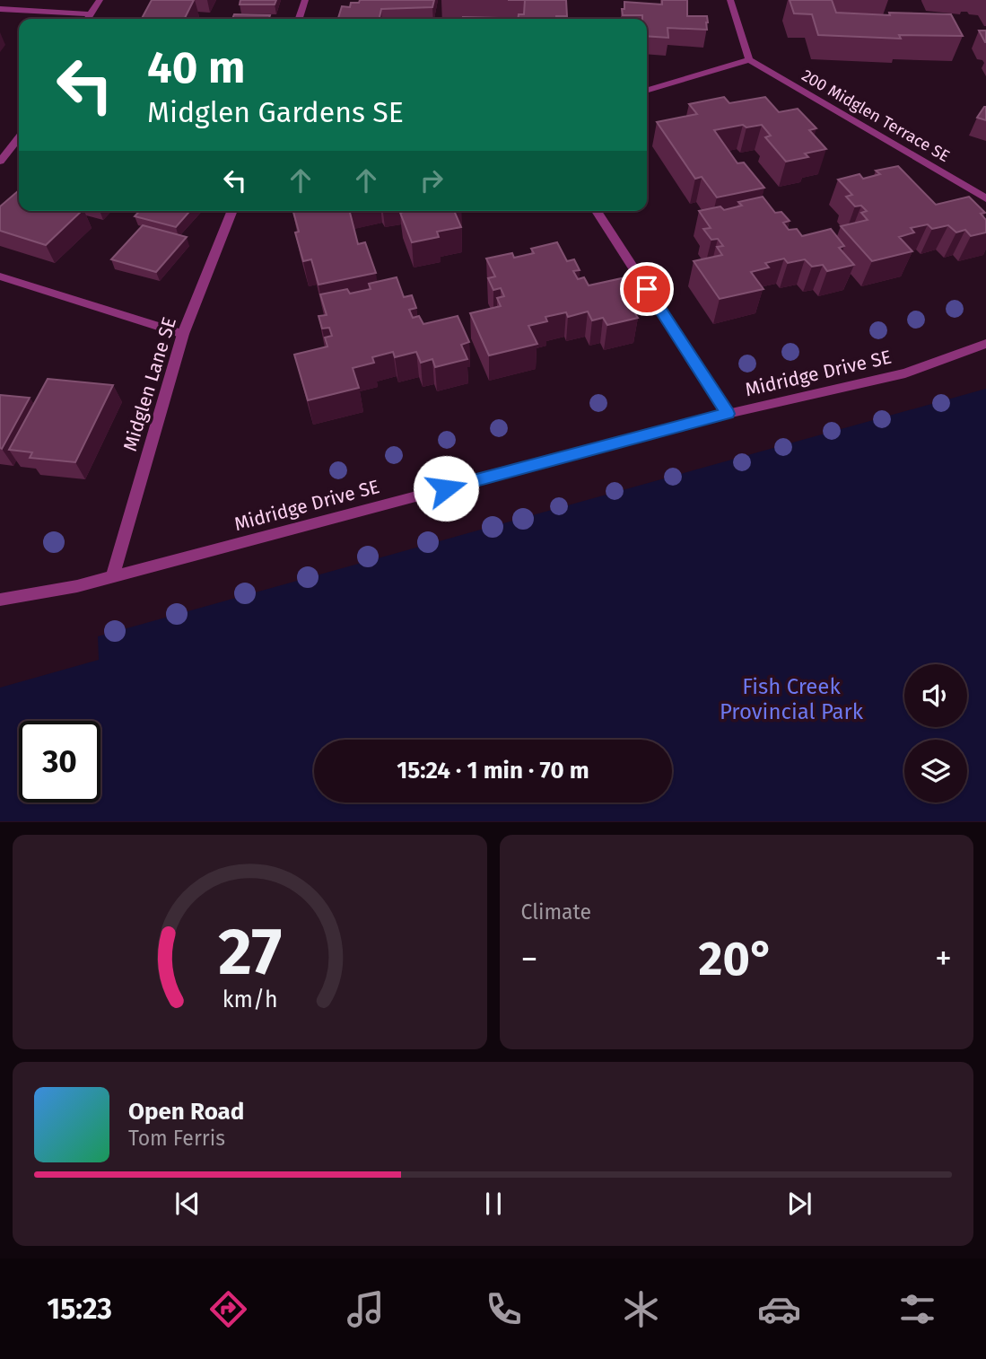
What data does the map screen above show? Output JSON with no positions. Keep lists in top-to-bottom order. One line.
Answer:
{"streets":{"street":["200 Midglen Terrace SE","Midridge Drive SE","Midglen Lane SE"]},"crossings":[["Midridge Drive SE","Midglen Lane SE"]],"parks":["Fish Creek Provincial Park"],"page":{"turn":["40 m","Midglen Gardens SE"],"limit":"30","trip":"15:24 · 1 min · 70 m","tile":"Climate","heat":["−","20°","+"],"song":["Open Road","Tom Ferris"],"tabs":"15:23","gauge":["27","km/h"]}}
